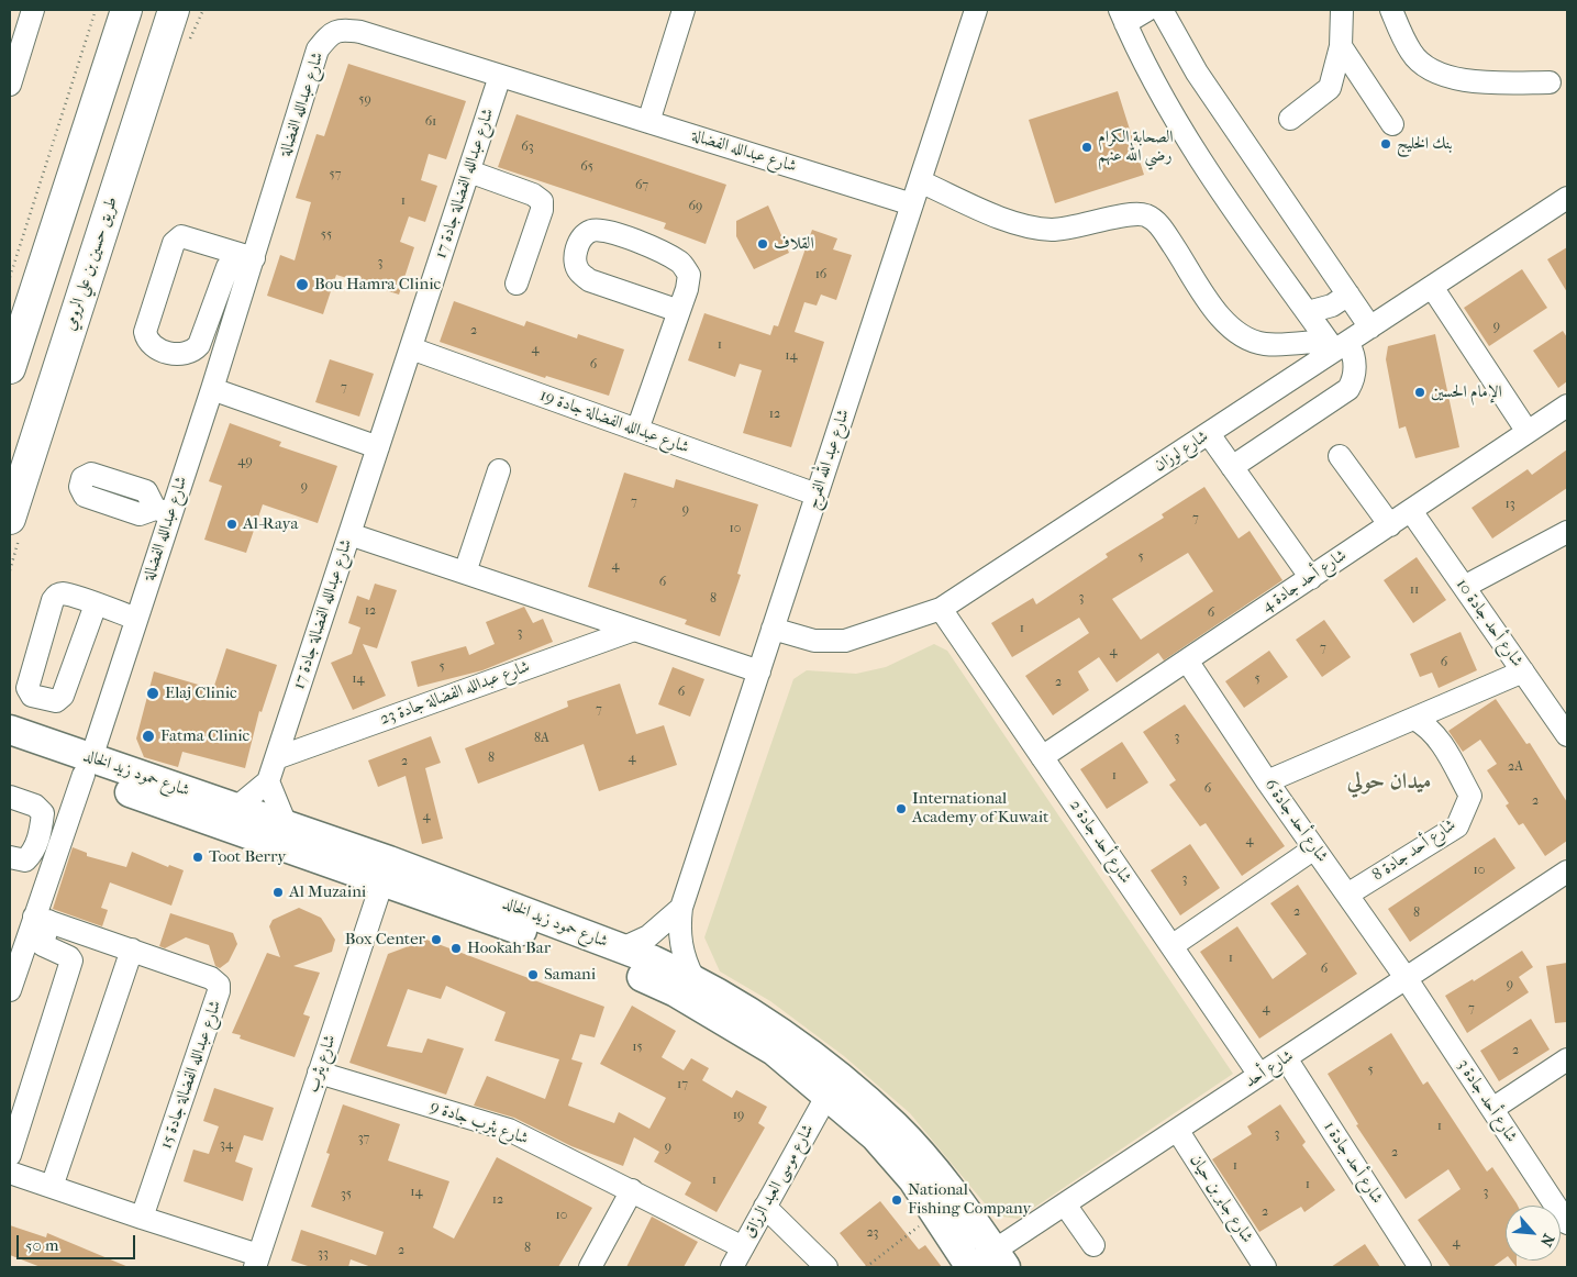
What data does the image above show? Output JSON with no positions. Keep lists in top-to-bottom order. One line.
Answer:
{"streets":{"highway":["طريق حسين بن علي الرومي"],"main road":["شارع حمود زيد الخالد"],"street":["شارع عبدالله الفضالة","شارع عبدالله الفضالة جادة 17","شارع عبدالله الفضالة جادة 19","شارع لوزان","شارع عبد الله الفرج","شارع أحد جادة 4","شارع أحد جادة 10","شارع عبدالله الفضالة جادة 23","شارع أحد جادة 6","شارع أحد جادة 2","شارع أحد جادة 8","شارع يثرب","شارع أحد","شارع عبدالله الفضالة جادة 15","شارع أحد جادة 3","شارع يثرب جادة 9","شارع أحد جادة 1","شارع موسى العبد الرزاق","شارع جابر بن حيان"]},"crossings":[["شارع عبدالله الفضالة","شارع عبدالله الفضالة جادة 17"],["شارع عبدالله الفضالة","شارع عبد الله الفرج"],["شارع عبدالله الفضالة","شارع حمود زيد الخالد"],["شارع عبدالله الفضالة","شارع عبدالله الفضالة جادة 15"],["شارع عبدالله الفضالة جادة 17","شارع عبدالله الفضالة جادة 19"],["شارع عبدالله الفضالة جادة 17","شارع عبدالله الفضالة جادة 23"],["شارع عبدالله الفضالة جادة 19","شارع عبد الله الفرج"],["شارع لوزان","شارع عبد الله الفرج"],["شارع لوزان","شارع أحد جادة 2"],["شارع عبد الله الفرج","شارع حمود زيد الخالد"],["شارع أحد جادة 4","شارع أحد جادة 10"],["شارع أحد جادة 4","شارع أحد جادة 6"],["شارع أحد جادة 4","شارع أحد جادة 2"],["شارع حمود زيد الخالد","شارع يثرب"],["شارع حمود زيد الخالد","شارع أحد"],["شارع حمود زيد الخالد","شارع موسى العبد الرزاق"],["شارع أحد جادة 6","شارع أحد جادة 8"],["شارع أحد جادة 6","شارع أحد"],["شارع أحد جادة 6","شارع أحد جادة 3"],["شارع أحد جادة 2","شارع أحد"],["شارع يثرب","شارع يثرب جادة 9"],["شارع أحد","شارع أحد جادة 3"],["شارع أحد","شارع أحد جادة 1"],["شارع أحد","شارع جابر بن حيان"],["شارع يثرب جادة 9","شارع موسى العبد الرزاق"]],"districts":["ميدان حولي"],"places":["بنك الخليج","الصحابة الكرام رضي الله عنهم","القلاف","Bou Hamra Clinic","الإمام الحسين","Al-Raya","Elaj Clinic","Fatma Clinic","International Academy of Kuwait","Toot Berry","Al Muzaini","Box Center","Hookah Bar","Samani","National Fishing Company"],"house_numbers":["59","61","63","65","57","67","1","69","55","3","16","9","2","1","4","14","6","7","12","49","9","7","13","9","7","10","5","4","6","11","3","8","12","6","1","3","7","4","6","5","14","5","2","6","7","3","8A","8","4","2","2A","1","6","2","4","4","10","3","2","8","1","6","9","4","7","15","2","5","17","19","1","3","37","34","9","2","1","1","1","14","3","35","12","2","10","23","4","8","2","33"],"scale_bar":"50 m","north":"bottom right"}
